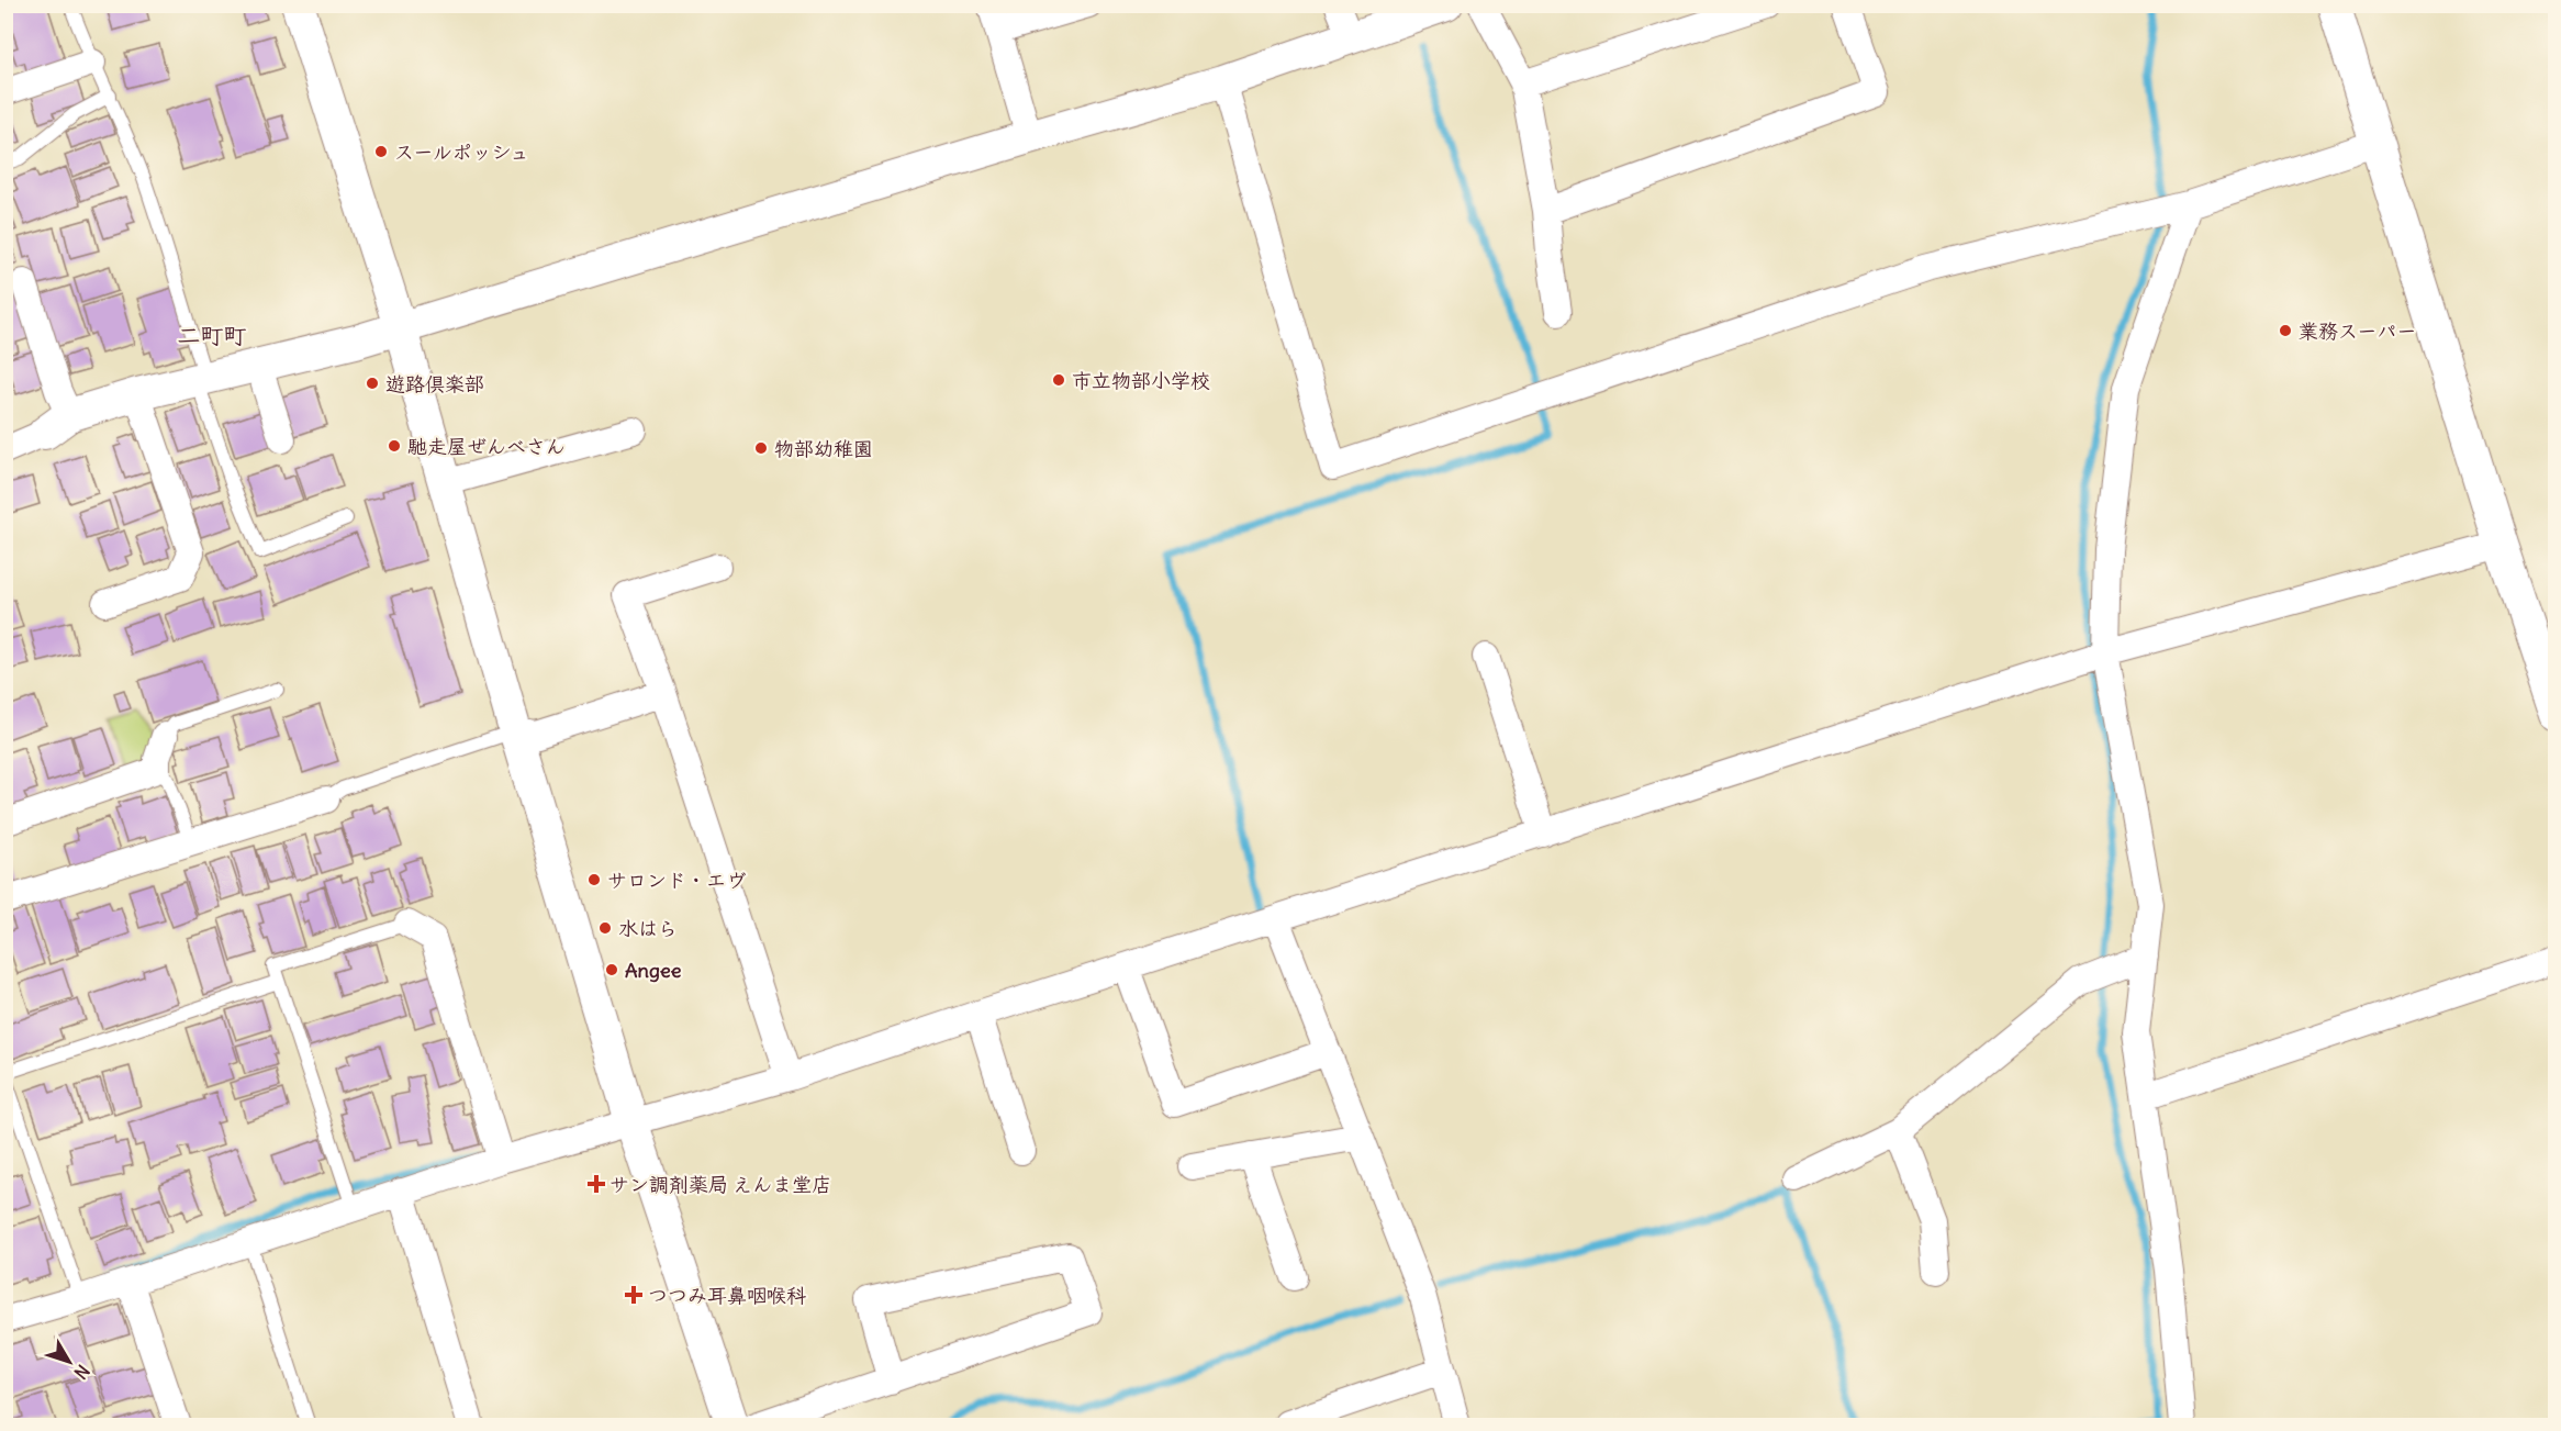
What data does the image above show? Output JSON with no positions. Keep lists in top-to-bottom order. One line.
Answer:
{"districts":["二町町"],"places":{"other":["スールポッシュ","業務スーパー","市立物部小学校","遊路倶楽部","馳走屋ぜんべさん","物部幼稚園","サロンド・エヴ","水はら","Angee"],"health":["サン調剤薬局 えんま堂店","つつみ耳鼻咽喉科"]},"north":"bottom right"}
